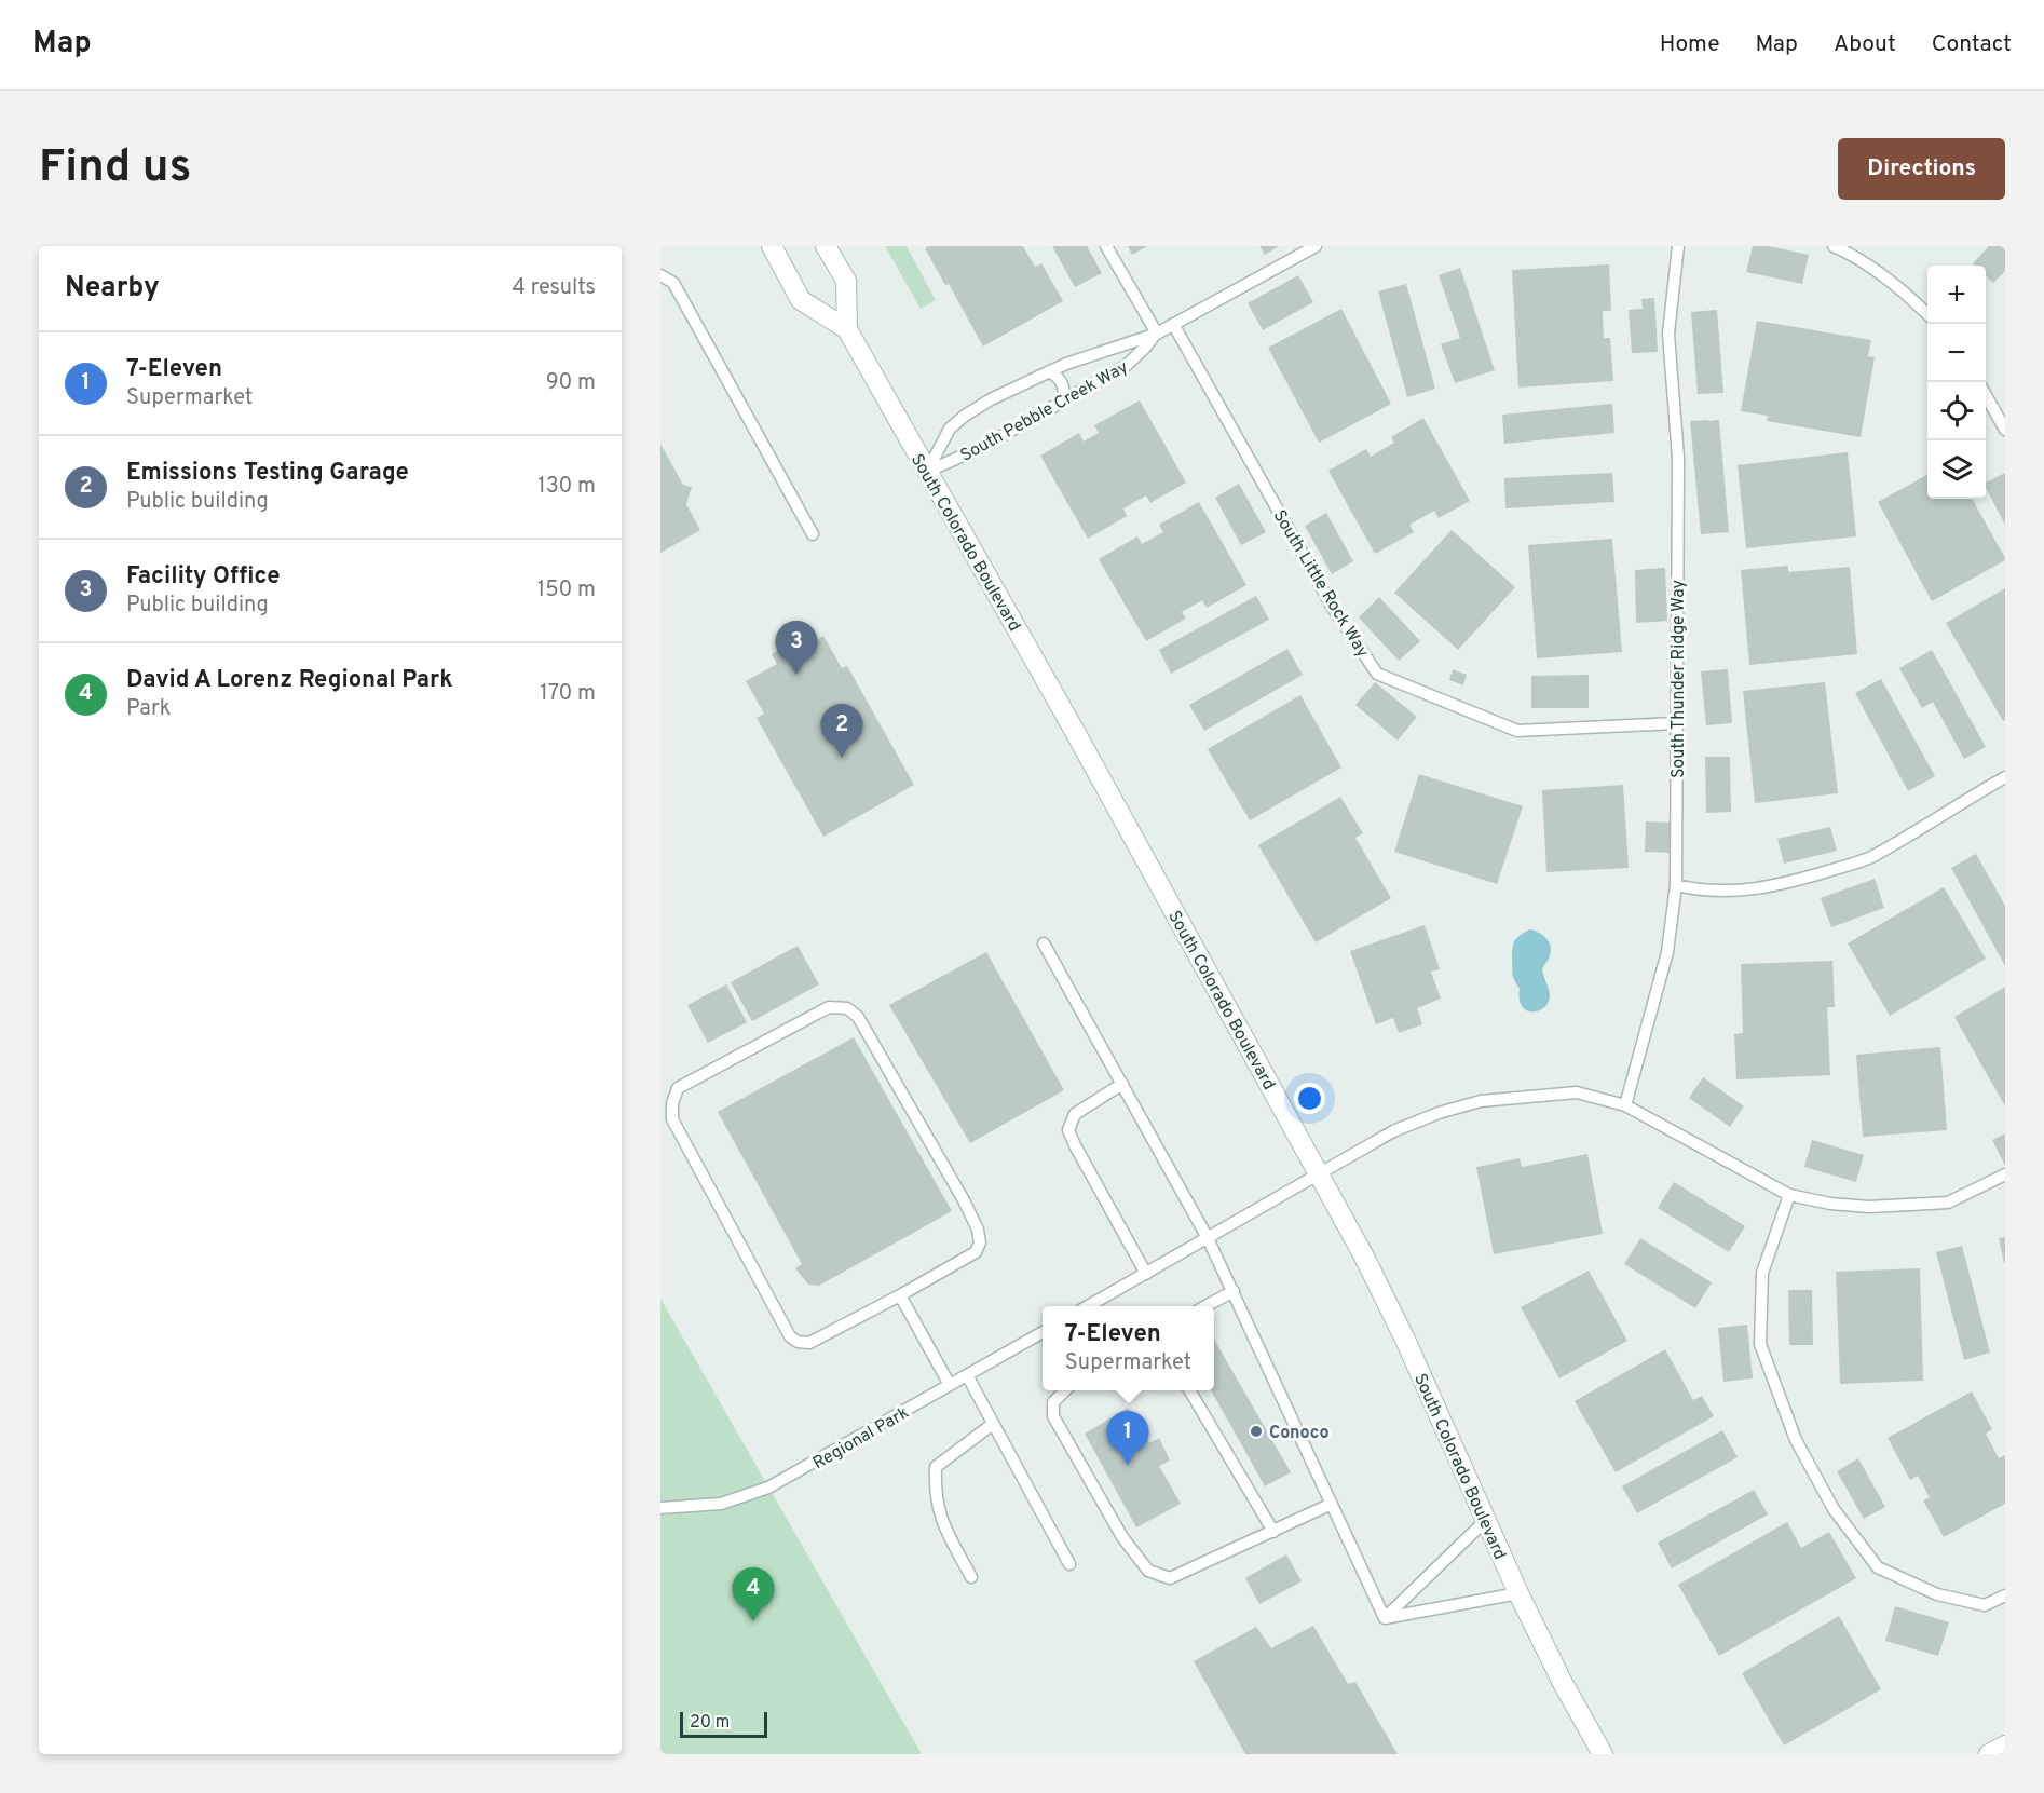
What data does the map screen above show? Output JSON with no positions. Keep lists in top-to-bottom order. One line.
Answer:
{"streets":{"main road":["South Colorado Boulevard"],"lane":["South Pebble Creek Way","South Little Rock Way","South Thunder Ridge Way","Regional Park"]},"crossings":[["South Pebble Creek Way","South Colorado Boulevard"],["South Pebble Creek Way","South Little Rock Way"],["South Little Rock Way","South Thunder Ridge Way"]],"places":["Conoco"],"scale_bar":"20 m","page":{"header":"Map","nav":["Home","Map","About","Contact"],"buttons":"Directions","title":"Find us","heading":["Nearby","4 results"],"map_buttons":["+","−"],"list":[{"mark":"1","name":"7-Eleven","note":"Supermarket","value":"90 m"},{"mark":"2","name":"Emissions Testing Garage","note":"Public building","value":"130 m"},{"mark":"3","name":"Facility Office","note":"Public building","value":"150 m"},{"mark":"4","name":"David A Lorenz Regional Park","note":"Park","value":"170 m"}],"pins":["3","2","1","4"],"popup":["7-Eleven","Supermarket"],"scale":"20 m"}}
